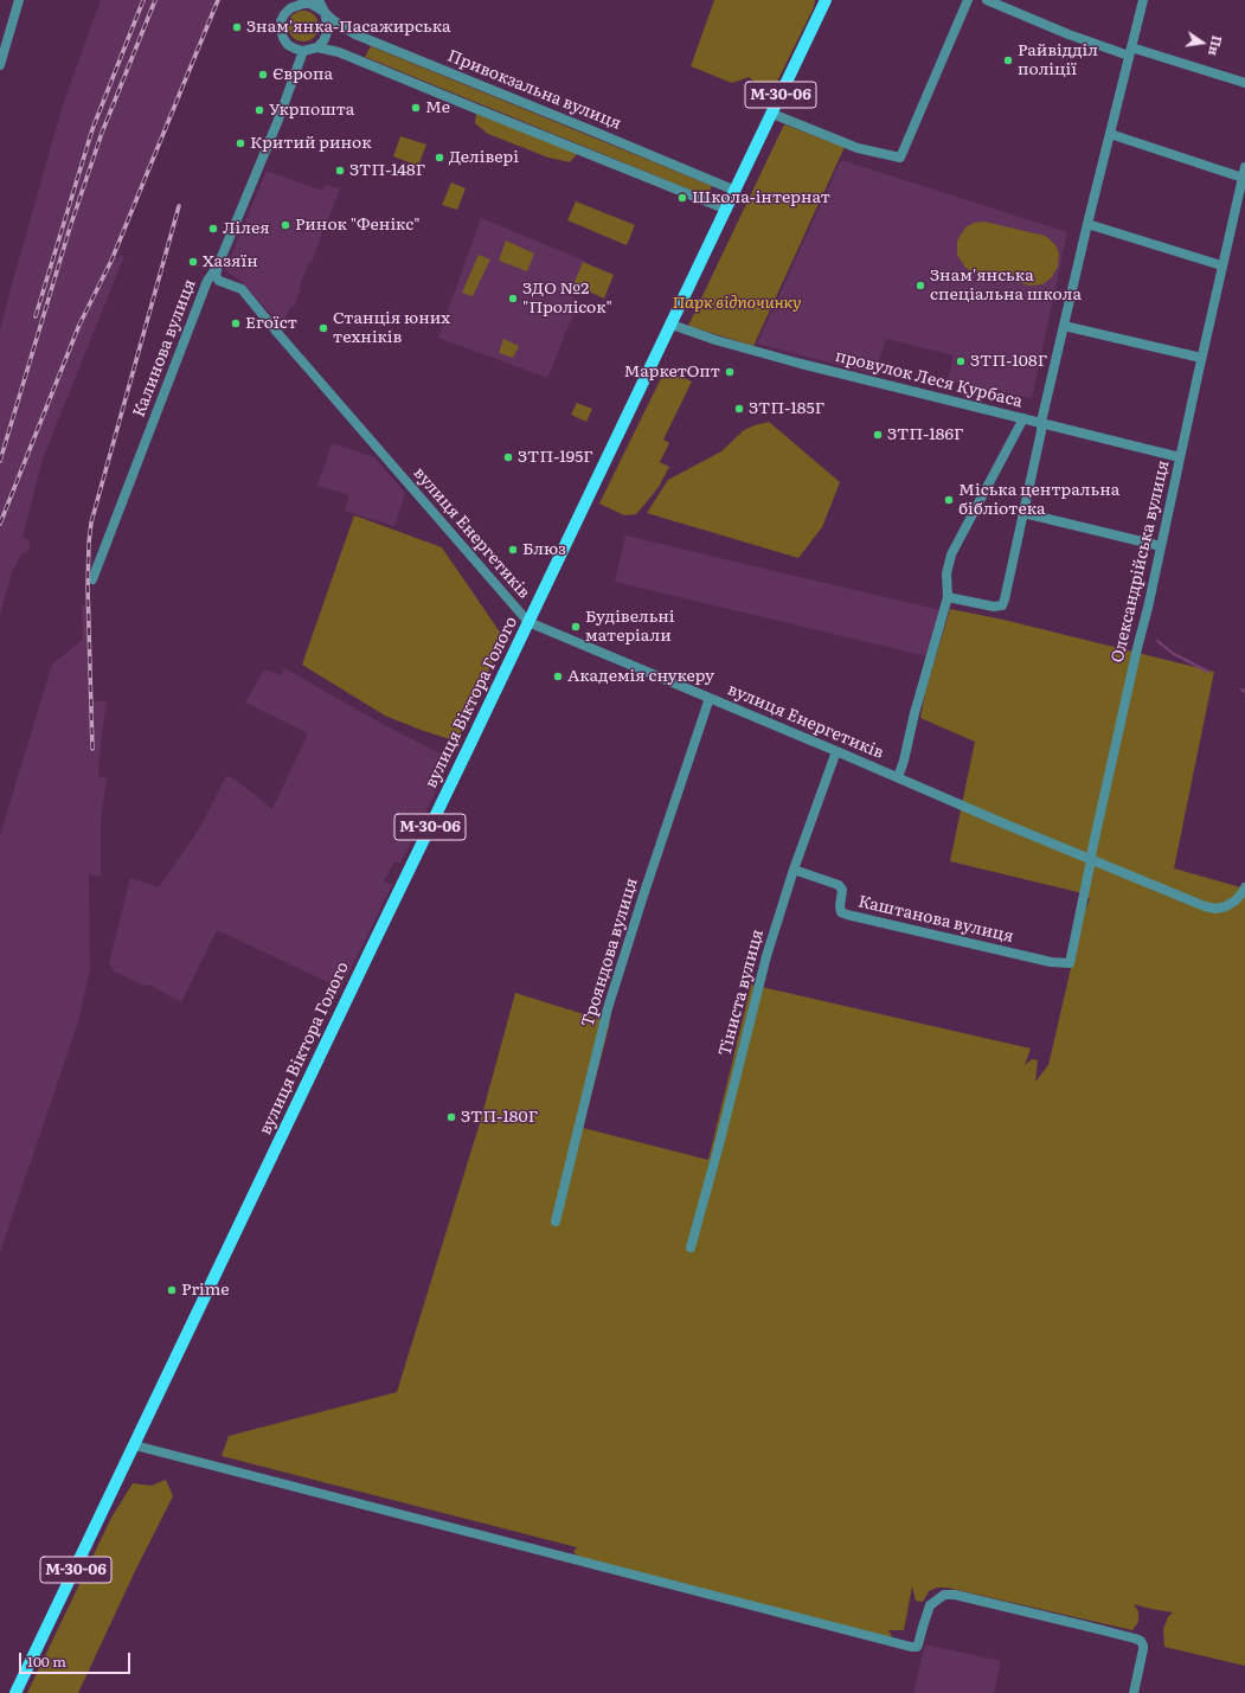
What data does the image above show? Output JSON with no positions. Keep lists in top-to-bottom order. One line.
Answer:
{"streets":{"main road":["М-30-06","вулиця Віктора Голого"],"street":["Привокзальна вулиця","Калинова вулиця","провулок Леся Курбаса","вулиця Енергетиків","Олександрійська вулиця","Каштанова вулиця","Трояндова вулиця","Тіниста вулиця"]},"crossings":[["Привокзальна вулиця","Калинова вулиця"],["Привокзальна вулиця","вулиця Віктора Голого"],["М-30-06","вулиця Віктора Голого"],["Калинова вулиця","вулиця Енергетиків"],["провулок Леся Курбаса","Олександрійська вулиця"],["провулок Леся Курбаса","вулиця Віктора Голого"],["вулиця Енергетиків","Олександрійська вулиця"],["вулиця Енергетиків","вулиця Віктора Голого"],["вулиця Енергетиків","Трояндова вулиця"],["вулиця Енергетиків","Тіниста вулиця"],["Олександрійська вулиця","Каштанова вулиця"],["Каштанова вулиця","Тіниста вулиця"]],"parks":["Парк відпочинку"],"places":["Знам'янка-Пасажирська","Райвідділ поліції","Європа","Me","Укрпошта","Критий ринок","Делівері","ЗТП-148Г","Школа-інтернат","Ринок \"Фенікс\"","Лілея","Хазяїн","Знам'янська спеціальна школа","ЗДО №2 \"Пролісок\"","Егоїст","Станція юних техніків","ЗТП-108Г","МаркетОпт","ЗТП-185Г","ЗТП-186Г","ЗТП-195Г","Міська центральна бібліотека","Блюз","Будівельні матеріали","Академія снукеру","ЗТП-180Г","Prime"],"scale_bar":"100 m","north":"right"}
